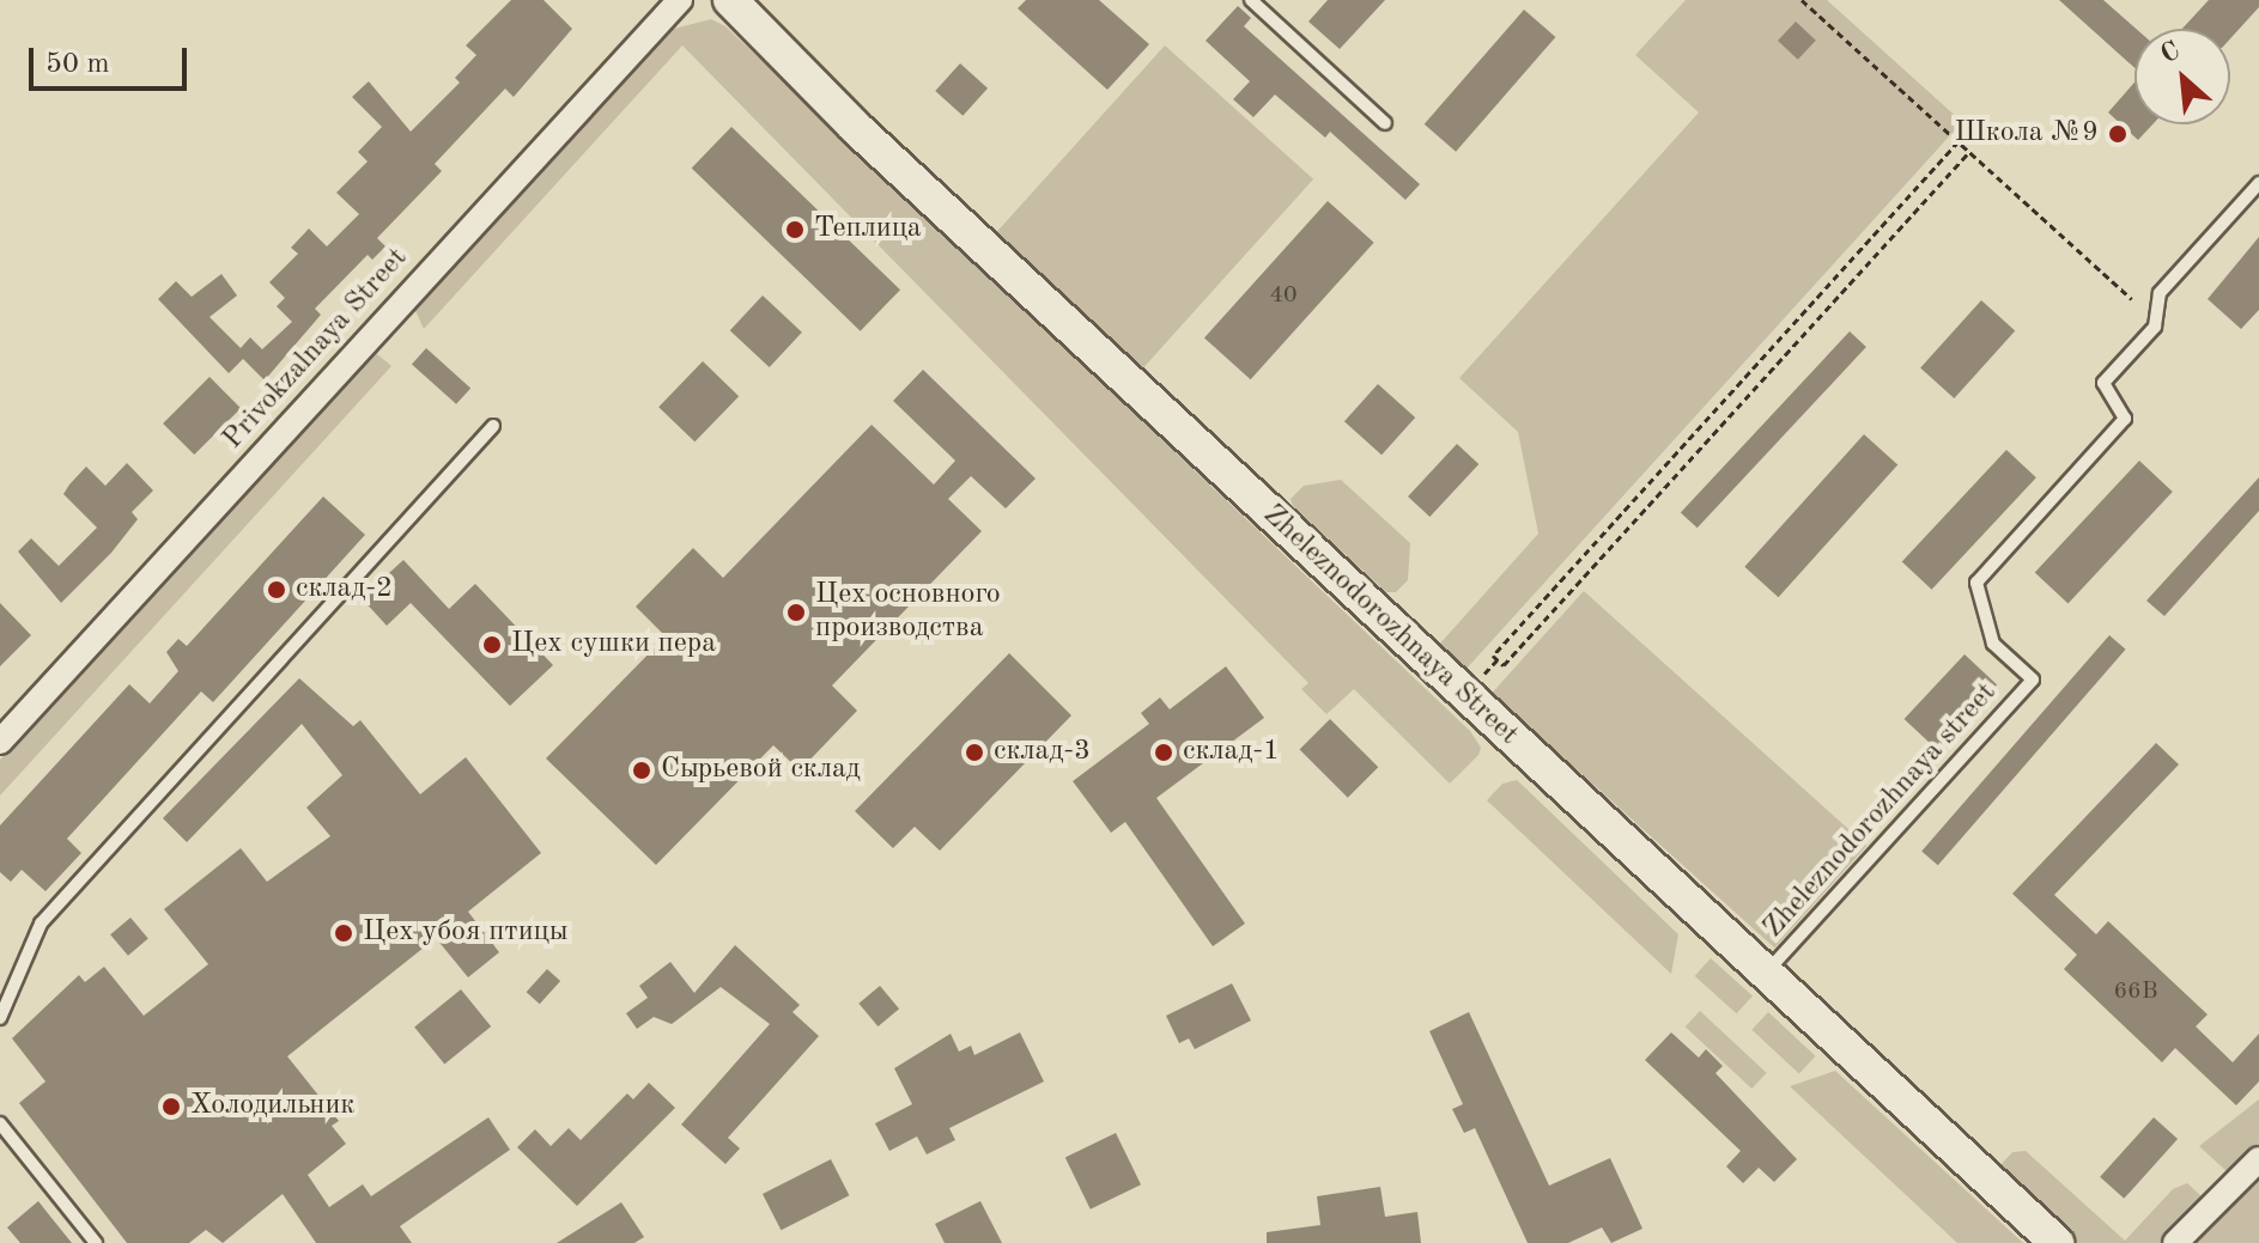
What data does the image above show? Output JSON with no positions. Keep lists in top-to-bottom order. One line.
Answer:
{"streets":{"main road":["Zheleznodorozhnaya Street"],"street":["Privokzalnaya Street"],"lane":["Zheleznodorozhnaya street"]},"crossings":[["Zheleznodorozhnaya Street","Zheleznodorozhnaya street"]],"places":["Школа №9","Теплица","склад-2","Цех основного производства","Цех сушки пера","склад-3","склад-1","Сырьевой склад","Цех убоя птицы","Холодильник"],"house_numbers":["40","66В"],"scale_bar":"50 m","north":"top left"}
